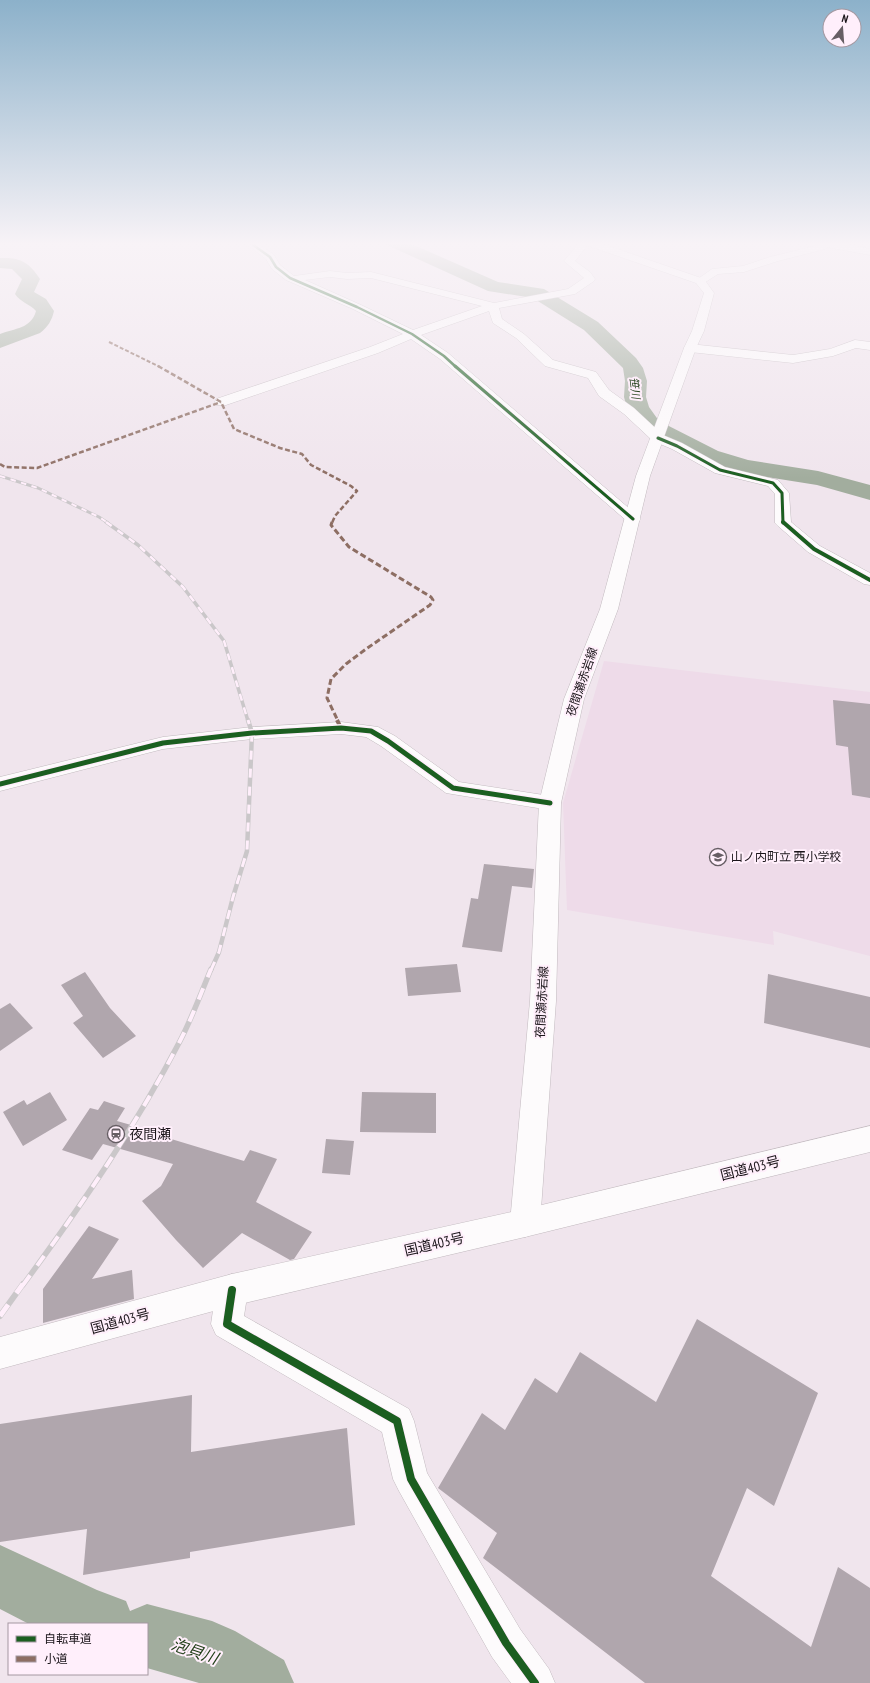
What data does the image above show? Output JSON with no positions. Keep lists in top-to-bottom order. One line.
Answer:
{"streets":{"main road":["夜間瀬赤岩線","国道403号"]},"crossings":[["夜間瀬赤岩線","国道403号"]],"water":["笹川","泡貝川"],"places":{"school or university":["山ノ内町立 西小学校"],"station":["夜間瀬"]},"legend":["自転車道","小道"],"north":"top"}
